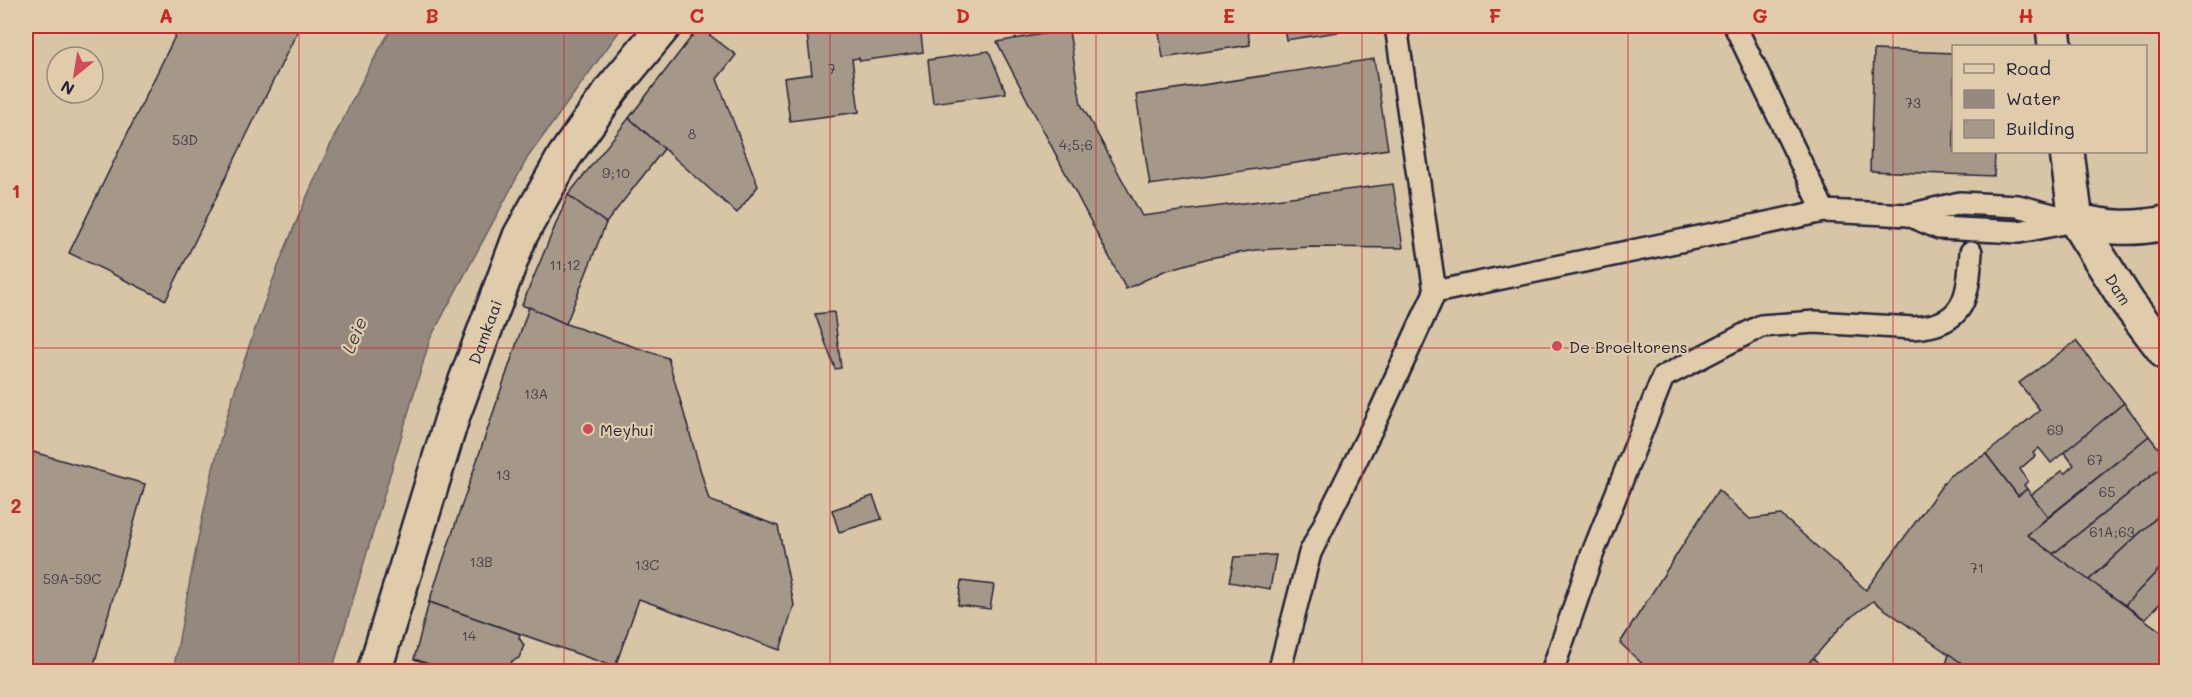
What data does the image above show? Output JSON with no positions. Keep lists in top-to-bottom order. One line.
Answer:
{"streets":{"street":["Dam","Damkaai"]},"water":["Leie"],"places":["De Broeltorens","Meyhui"],"house_numbers":["7","73","8","53D","4;5;6","9;10","11;12","13A","69","67","13","65","61A;63","13B","13C","71","59A-59C","14"],"legend":["Road","Water","Building"],"north":"bottom left","grid":{"columns":["A","B","C","D","E","F","G","H"],"rows":["1","2"]}}
